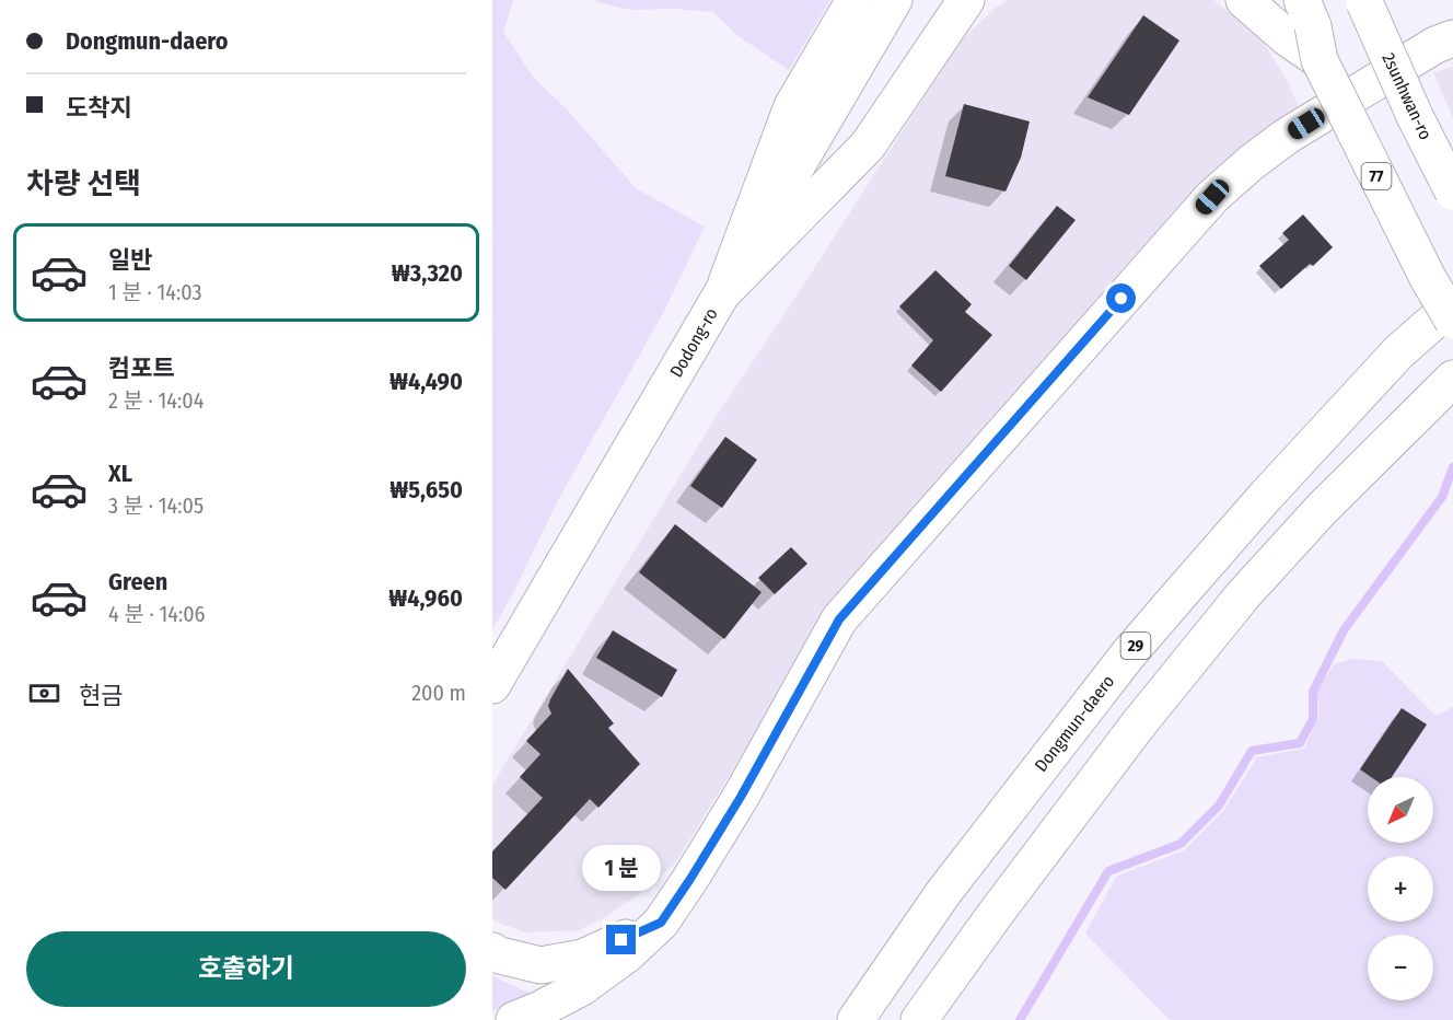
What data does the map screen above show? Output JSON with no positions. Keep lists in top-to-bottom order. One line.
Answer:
{"streets":{"main road":["2sunhwan-ro","77","Dodong-ro","29","Dongmun-daero"]},"north":"bottom left","page":{"banner":["Dongmun-daero","도착지"],"heading":"차량 선택","list":[{"name":"일반","note":"1 분 · 14:03","value":"₩3,320"},{"name":"컴포트","note":"2 분 · 14:04","value":"₩4,490"},{"name":"XL","note":"3 분 · 14:05","value":"₩5,650"},{"name":"Green","note":"4 분 · 14:06","value":"₩4,960"}],"pay":["현금","200 m"],"map_buttons":["+","−"],"bubble":"1 분","buttons":"호출하기"}}
